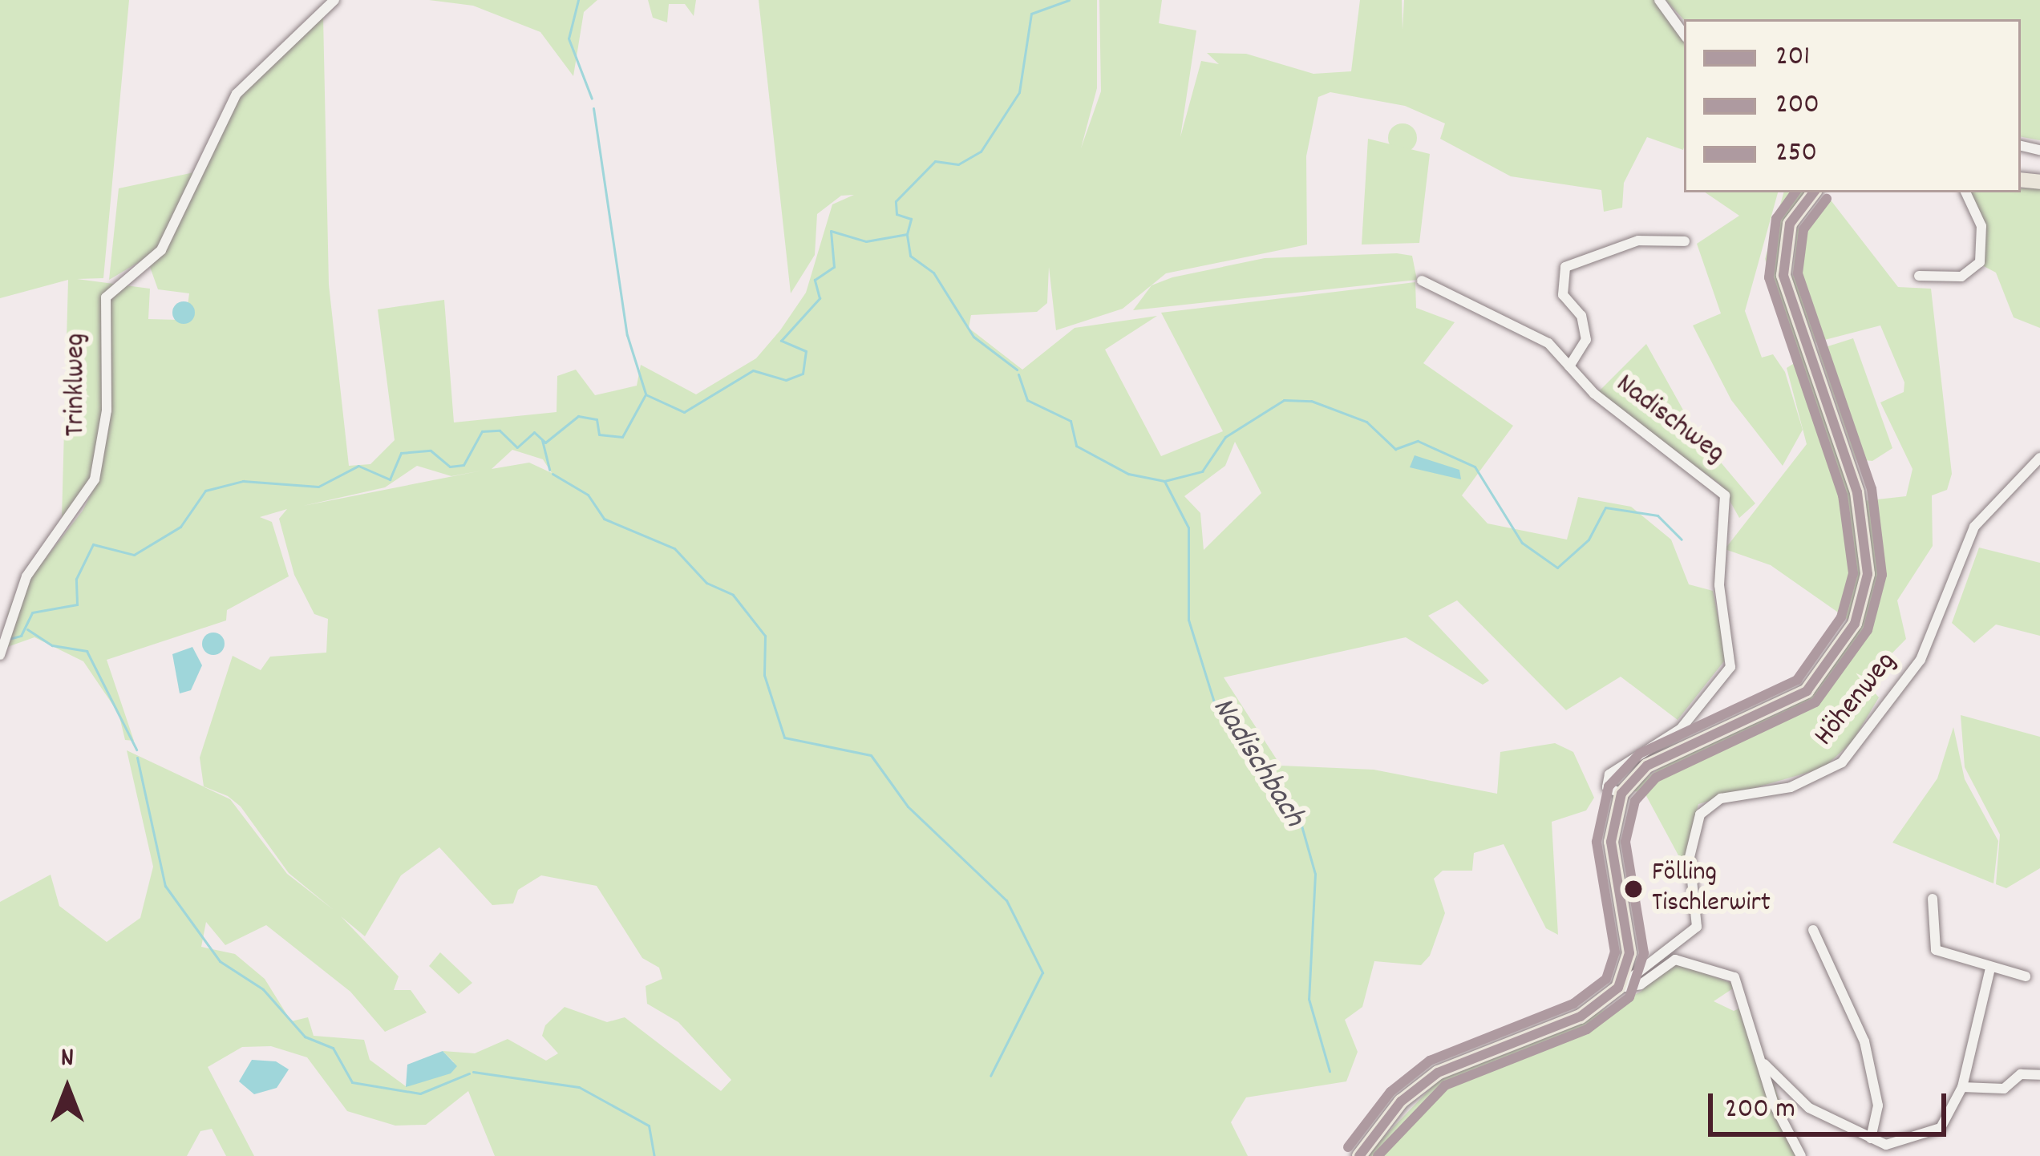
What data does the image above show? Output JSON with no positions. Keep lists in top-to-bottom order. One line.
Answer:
{"streets":{"street":["Trinklweg","Nadischweg","Höhenweg"]},"water":["Nadischbach"],"places":["Fölling Tischlerwirt"],"lines":["transit line 201","transit line 250","transit line 200"],"legend":["201","200","250"],"scale_bar":"200 m","north":"top"}
